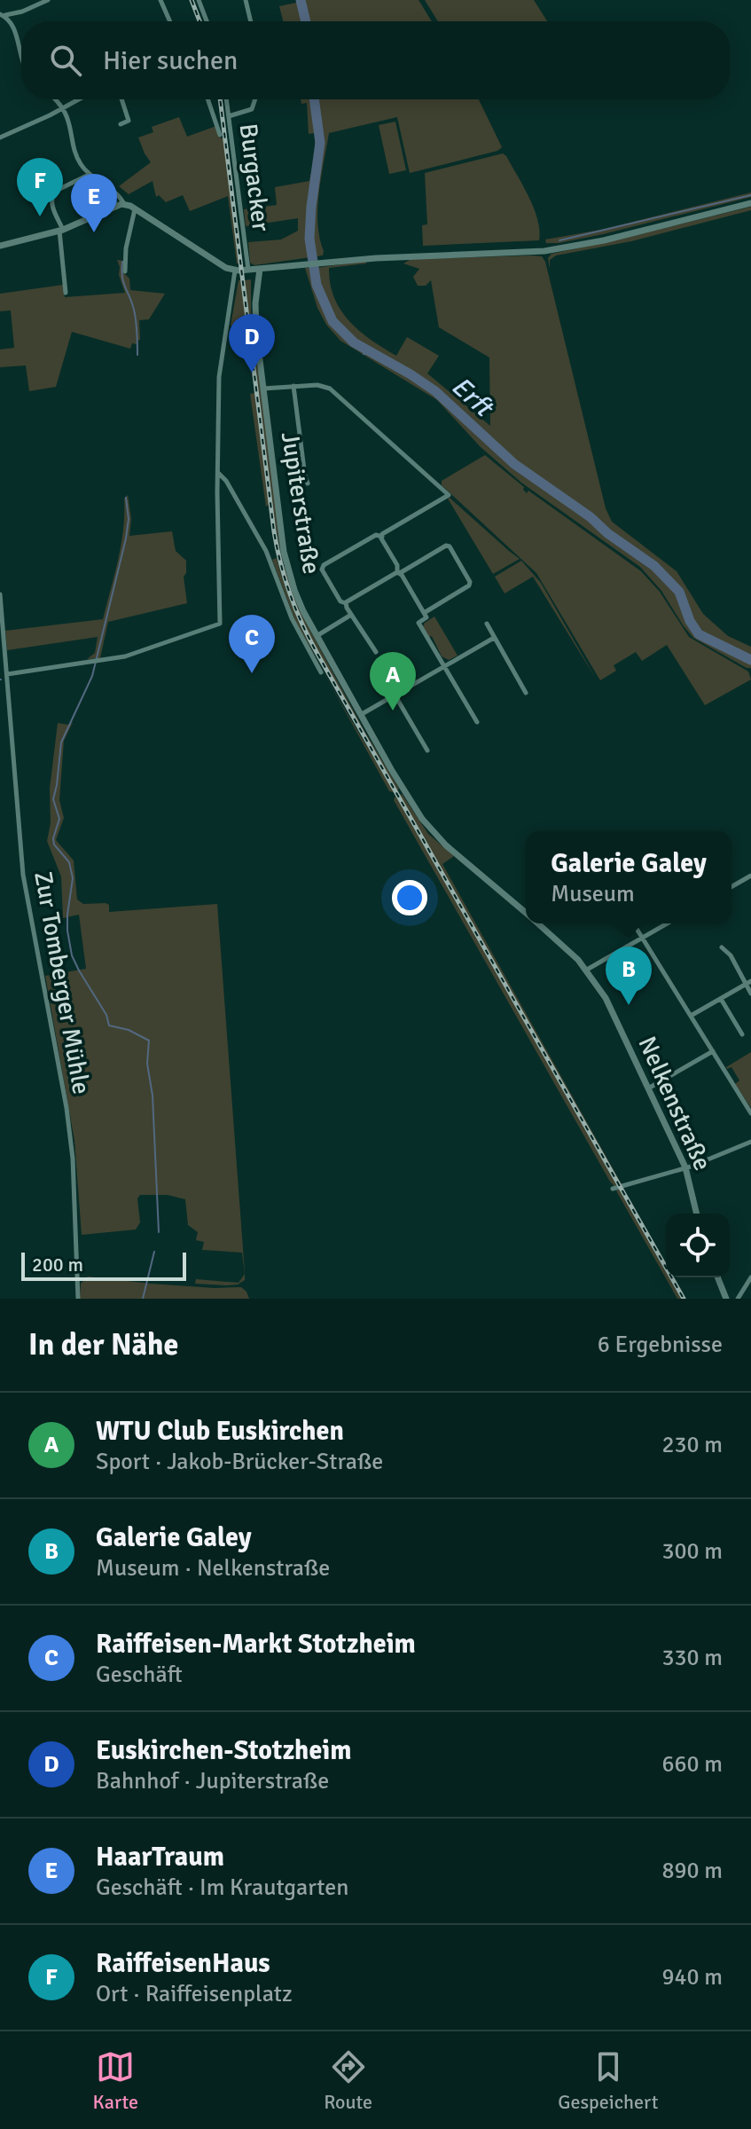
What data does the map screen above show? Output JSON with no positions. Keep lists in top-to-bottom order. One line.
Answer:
{"streets":{"street":["Burgacker","Jupiterstraße","Zur Tomberger Mühle","Nelkenstraße"]},"crossings":[["Jupiterstraße","Nelkenstraße"]],"water":["Erft"],"scale_bar":"200 m","page":{"search":"Hier suchen","pins":["F","E","D","C","A","B"],"popup":["Galerie Galey","Museum"],"scale":"200 m","heading":["In der Nähe","6 Ergebnisse"],"list":[{"mark":"A","name":"WTU Club Euskirchen","note":"Sport · Jakob-Brücker-Straße","value":"230 m"},{"mark":"B","name":"Galerie Galey","note":"Museum · Nelkenstraße","value":"300 m"},{"mark":"C","name":"Raiffeisen-Markt Stotzheim","note":"Geschäft","value":"330 m"},{"mark":"D","name":"Euskirchen-Stotzheim","note":"Bahnhof · Jupiterstraße","value":"660 m"},{"mark":"E","name":"HaarTraum","note":"Geschäft · Im Krautgarten","value":"890 m"},{"mark":"F","name":"RaiffeisenHaus","note":"Ort · Raiffeisenplatz","value":"940 m"}],"nav":["Karte","Route","Gespeichert"]}}
